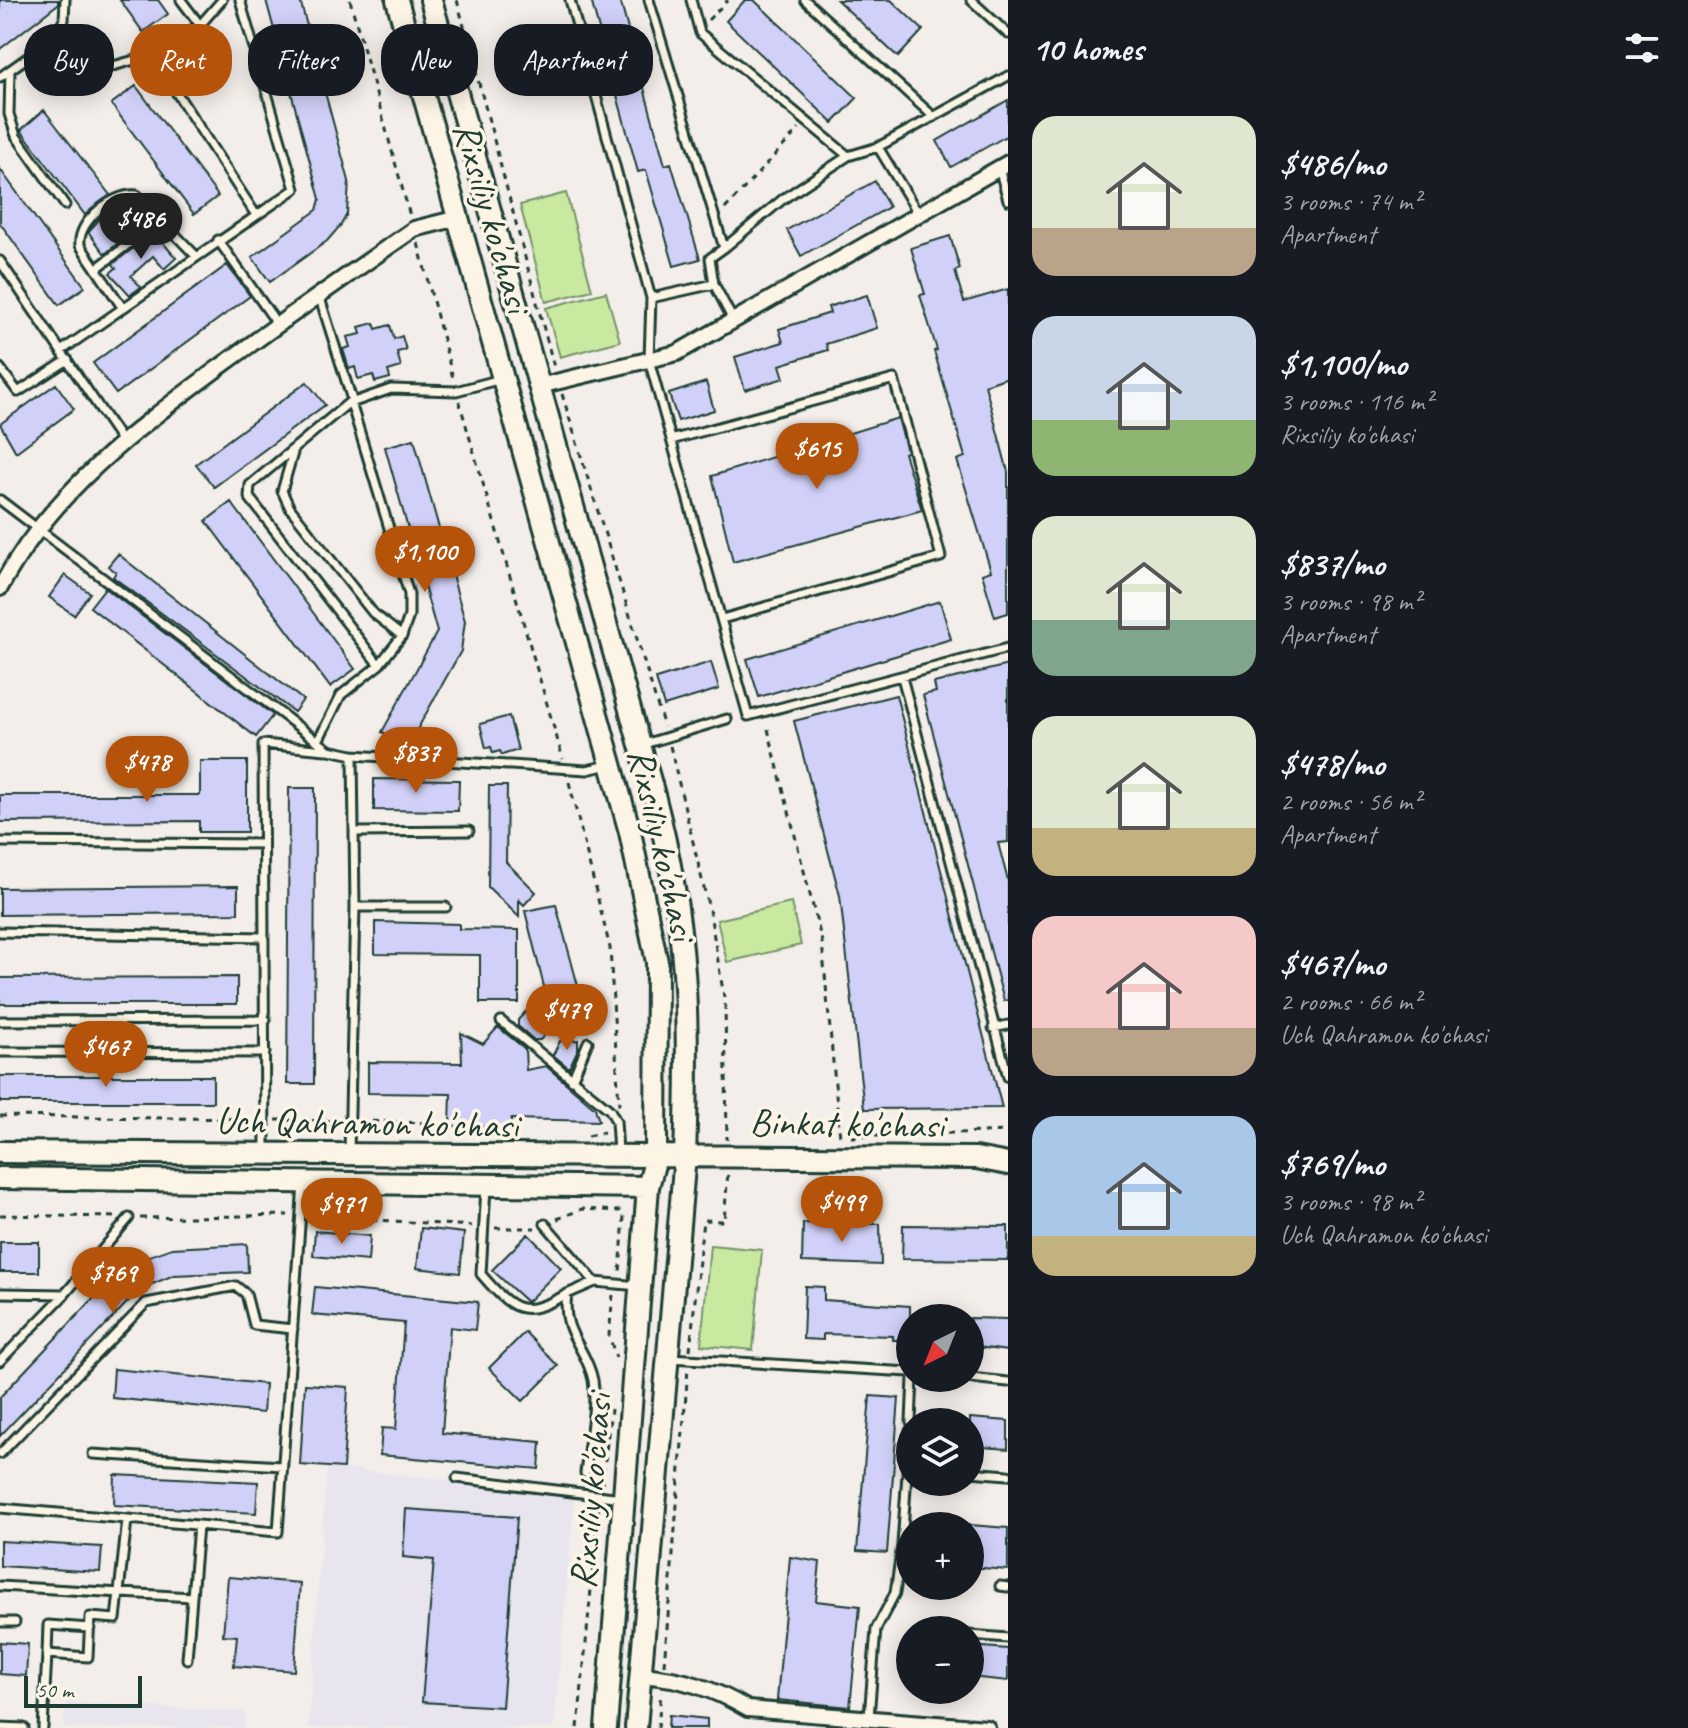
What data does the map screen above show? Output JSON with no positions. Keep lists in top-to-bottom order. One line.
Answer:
{"streets":{"main road":["Rixsiliy ko'chasi","Uch Qahramon ko'chasi","Binkat ko'chasi"]},"crossings":[["Rixsiliy ko'chasi","Uch Qahramon ko'chasi"],["Rixsiliy ko'chasi","Binkat ko'chasi"],["Uch Qahramon ko'chasi","Binkat ko'chasi"]],"scale_bar":"50 m","north":"bottom left","page":{"heading":"10 homes","chip":["Buy","Rent","Filters","New","Apartment"],"list":[{"name":"$486/mo","note":"3 rooms · 74 m² · Apartment"},{"name":"$1,100/mo","note":"3 rooms · 116 m² · Rixsiliy ko'chasi"},{"name":"$837/mo","note":"3 rooms · 98 m² · Apartment"},{"name":"$478/mo","note":"2 rooms · 56 m² · Apartment"},{"name":"$467/mo","note":"2 rooms · 66 m² · Uch Qahramon ko'chasi"},{"name":"$769/mo","note":"3 rooms · 98 m² · Uch Qahramon ko'chasi"}],"price":["$486","$615","$1,100","$837","$478","$479","$467","$499","$971","$769"],"map_buttons":["+","−"],"scale":"50 m"}}
